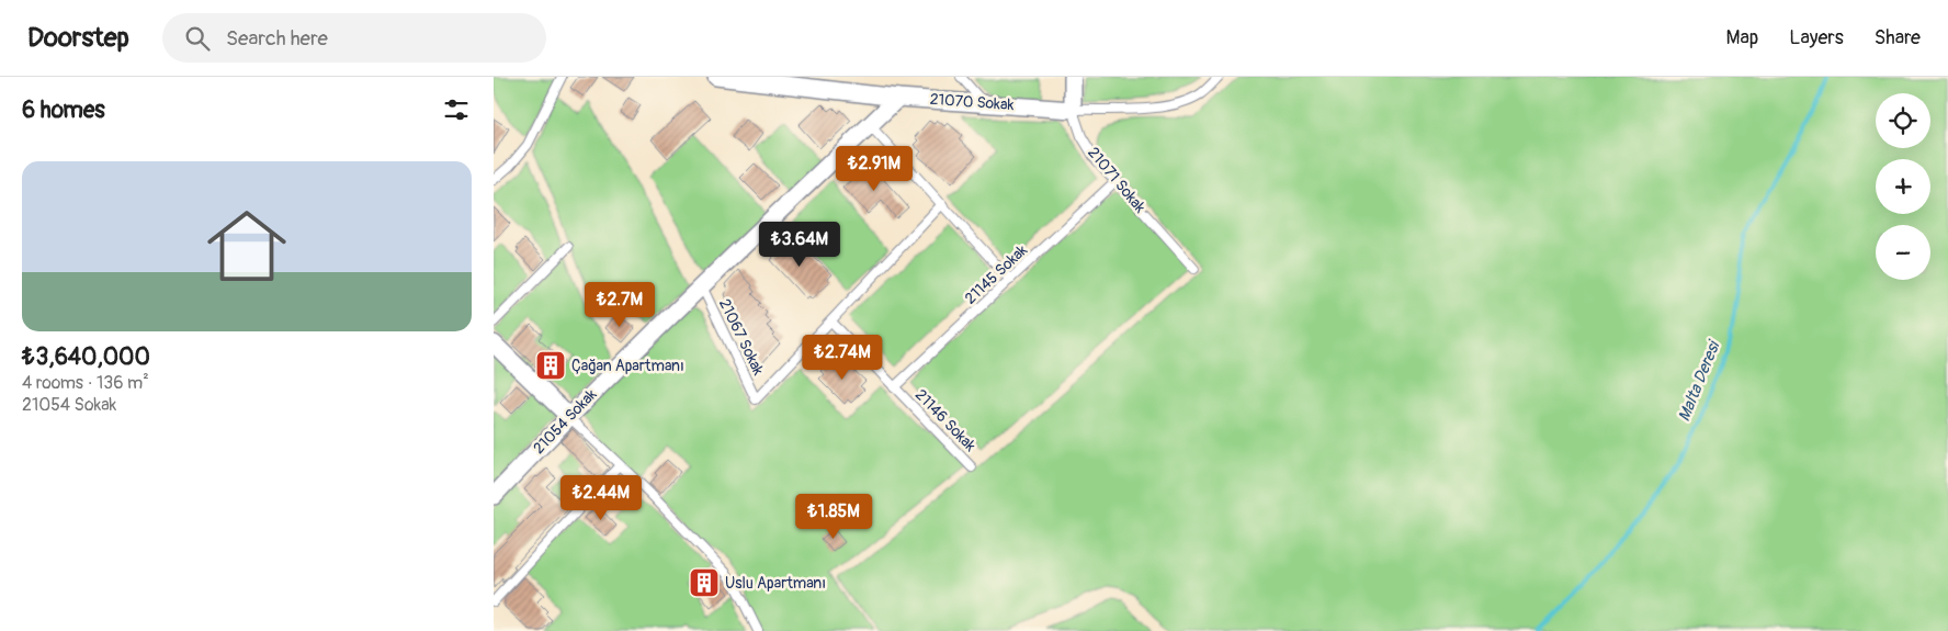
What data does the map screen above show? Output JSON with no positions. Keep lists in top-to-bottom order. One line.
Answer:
{"streets":{"street":["21070 Sokak","21071 Sokak","21054 Sokak"],"lane":["21145 Sokak","21067 Sokak","21146 Sokak"]},"crossings":[["21070 Sokak","21071 Sokak"],["21070 Sokak","21054 Sokak"],["21071 Sokak","21145 Sokak"],["21145 Sokak","21146 Sokak"],["21067 Sokak","21146 Sokak"],["21067 Sokak","21054 Sokak"]],"water":["Malta Deresi"],"places":{"building":["Çağan Apartmanı","Uslu Apartmanı"]},"page":{"header":"Doorstep","search":"Search here","nav":["Map","Layers","Share"],"heading":"6 homes","map_buttons":["+","−"],"list":[{"name":"₺3,640,000","note":"4 rooms · 136 m² · 21054 Sokak"}],"price":["₺2.91M","₺3.64M","₺2.7M","₺2.74M","₺2.44M","₺1.85M"]}}
